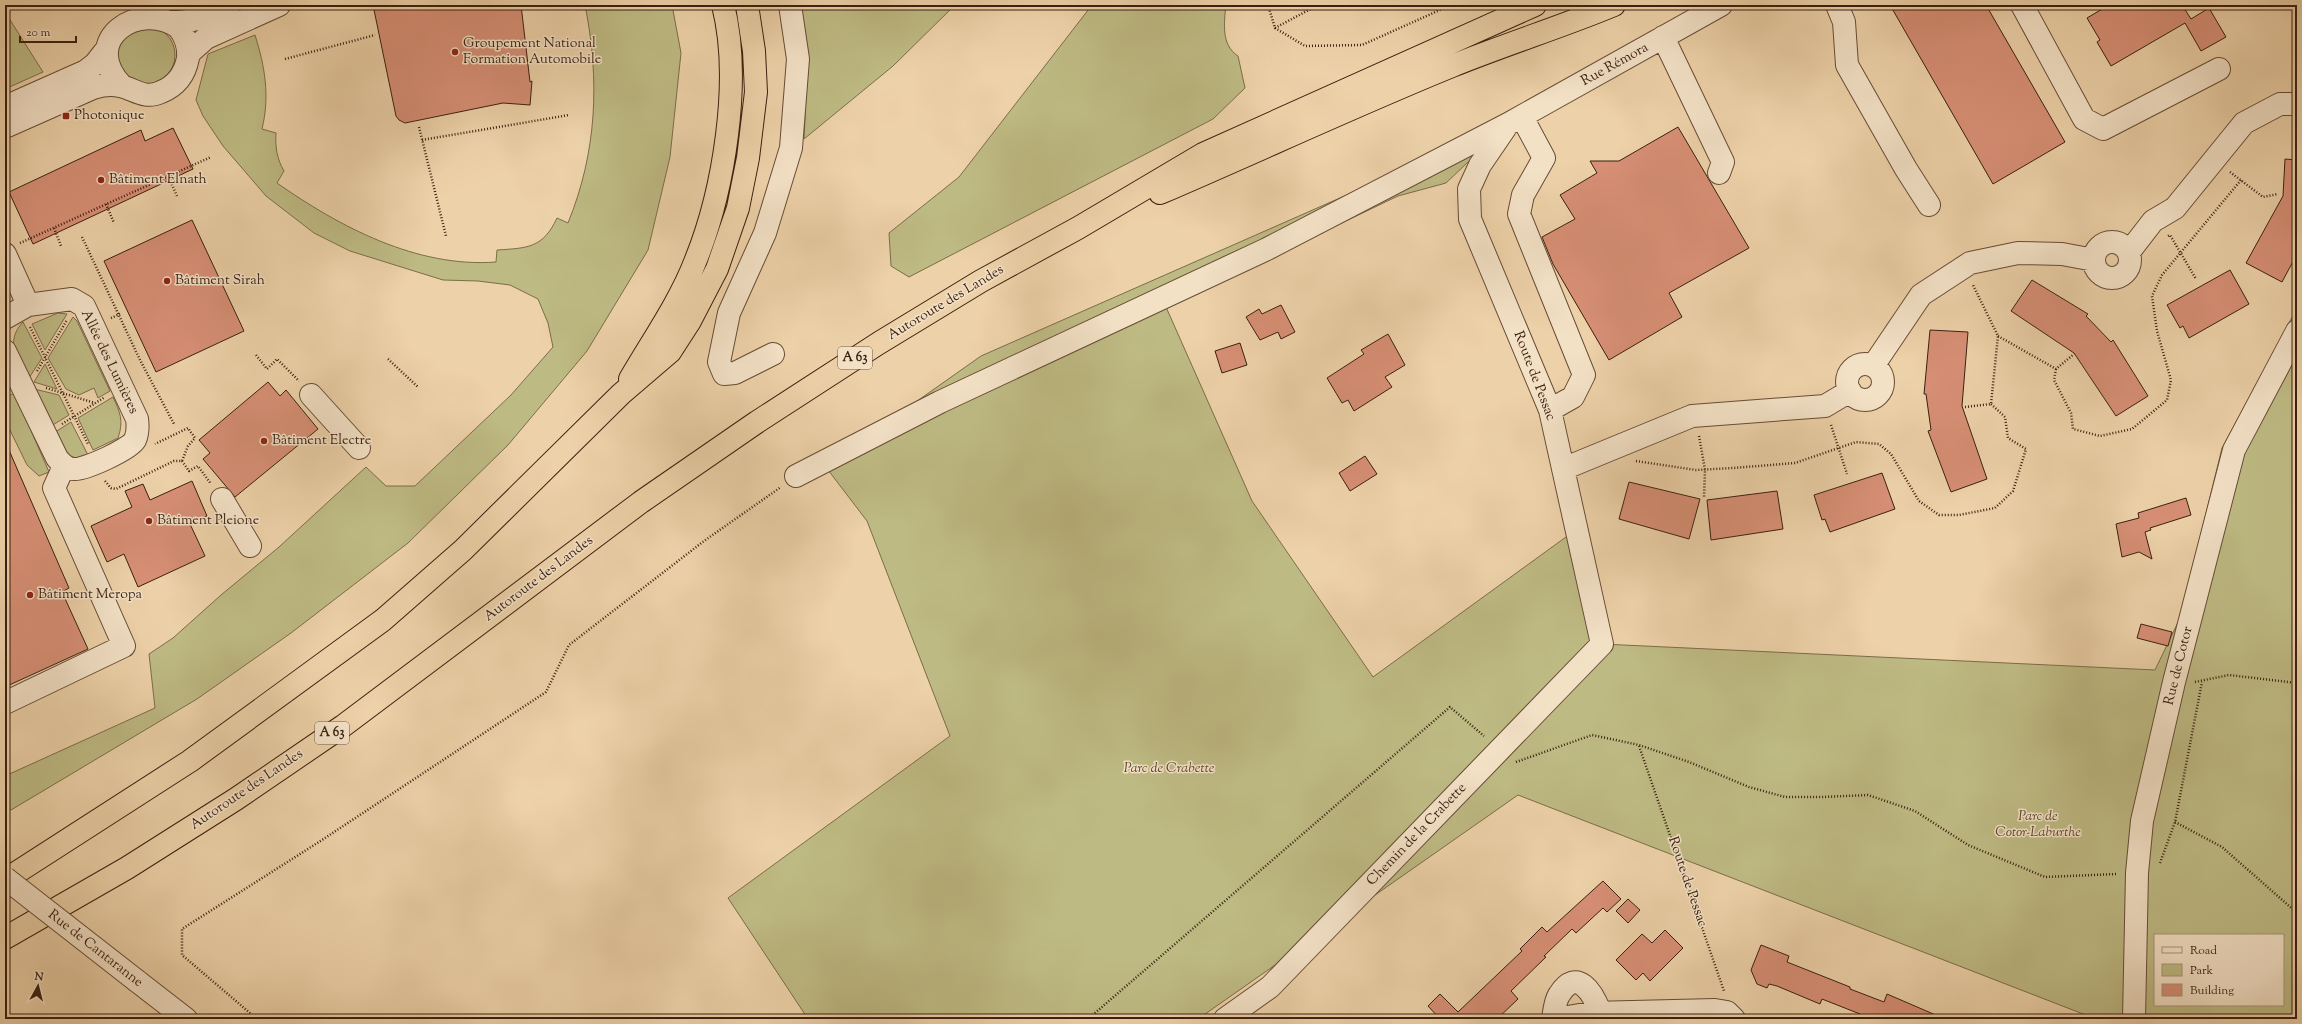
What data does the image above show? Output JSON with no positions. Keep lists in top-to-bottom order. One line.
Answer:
{"streets":{"highway":["Autoroute des Landes","A 63"],"street":["Rue Rémora","Allée des Lumières","Route de Pessac","Rue de Cotor","Chemin de la Crabette","Rue de Cantaranne"]},"crossings":[["Rue Rémora","Route de Pessac"],["Route de Pessac","Chemin de la Crabette"]],"parks":["Parc de Crabette","Parc de Cotor-Laburthe"],"places":{"other":["Groupement National Formation Automobile","Bâtiment Elnath","Bâtiment Sirah","Bâtiment Electre","Bâtiment Pleione","Bâtiment Meropa"],"transit":["Photonique"]},"legend":["Road","Park","Building"],"scale_bar":"20 m","north":"top"}
